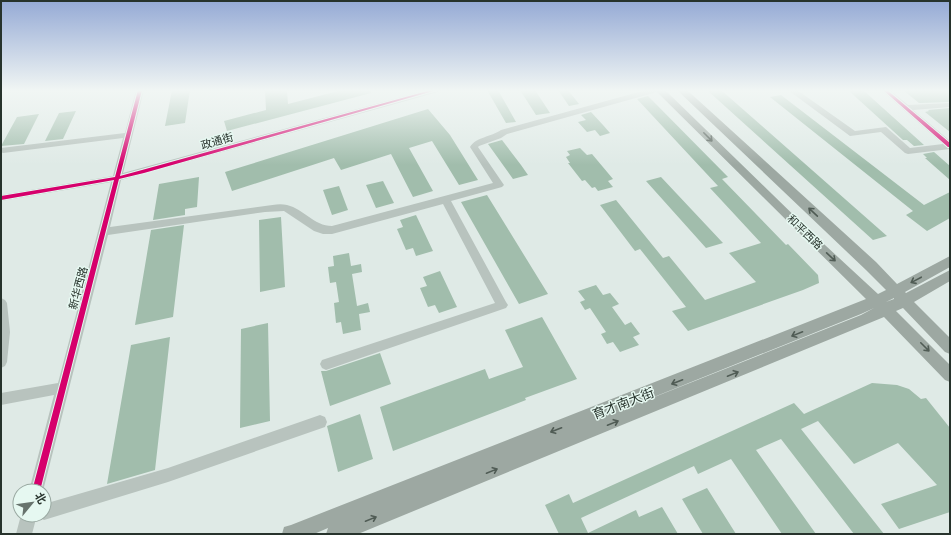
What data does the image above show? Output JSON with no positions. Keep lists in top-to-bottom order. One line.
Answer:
{"streets":{"main road":["和平西路","育才南大街"],"street":["政通街","新华西路"]},"crossings":[["政通街","新华西路"],["和平西路","育才南大街"]],"north":"top right"}
